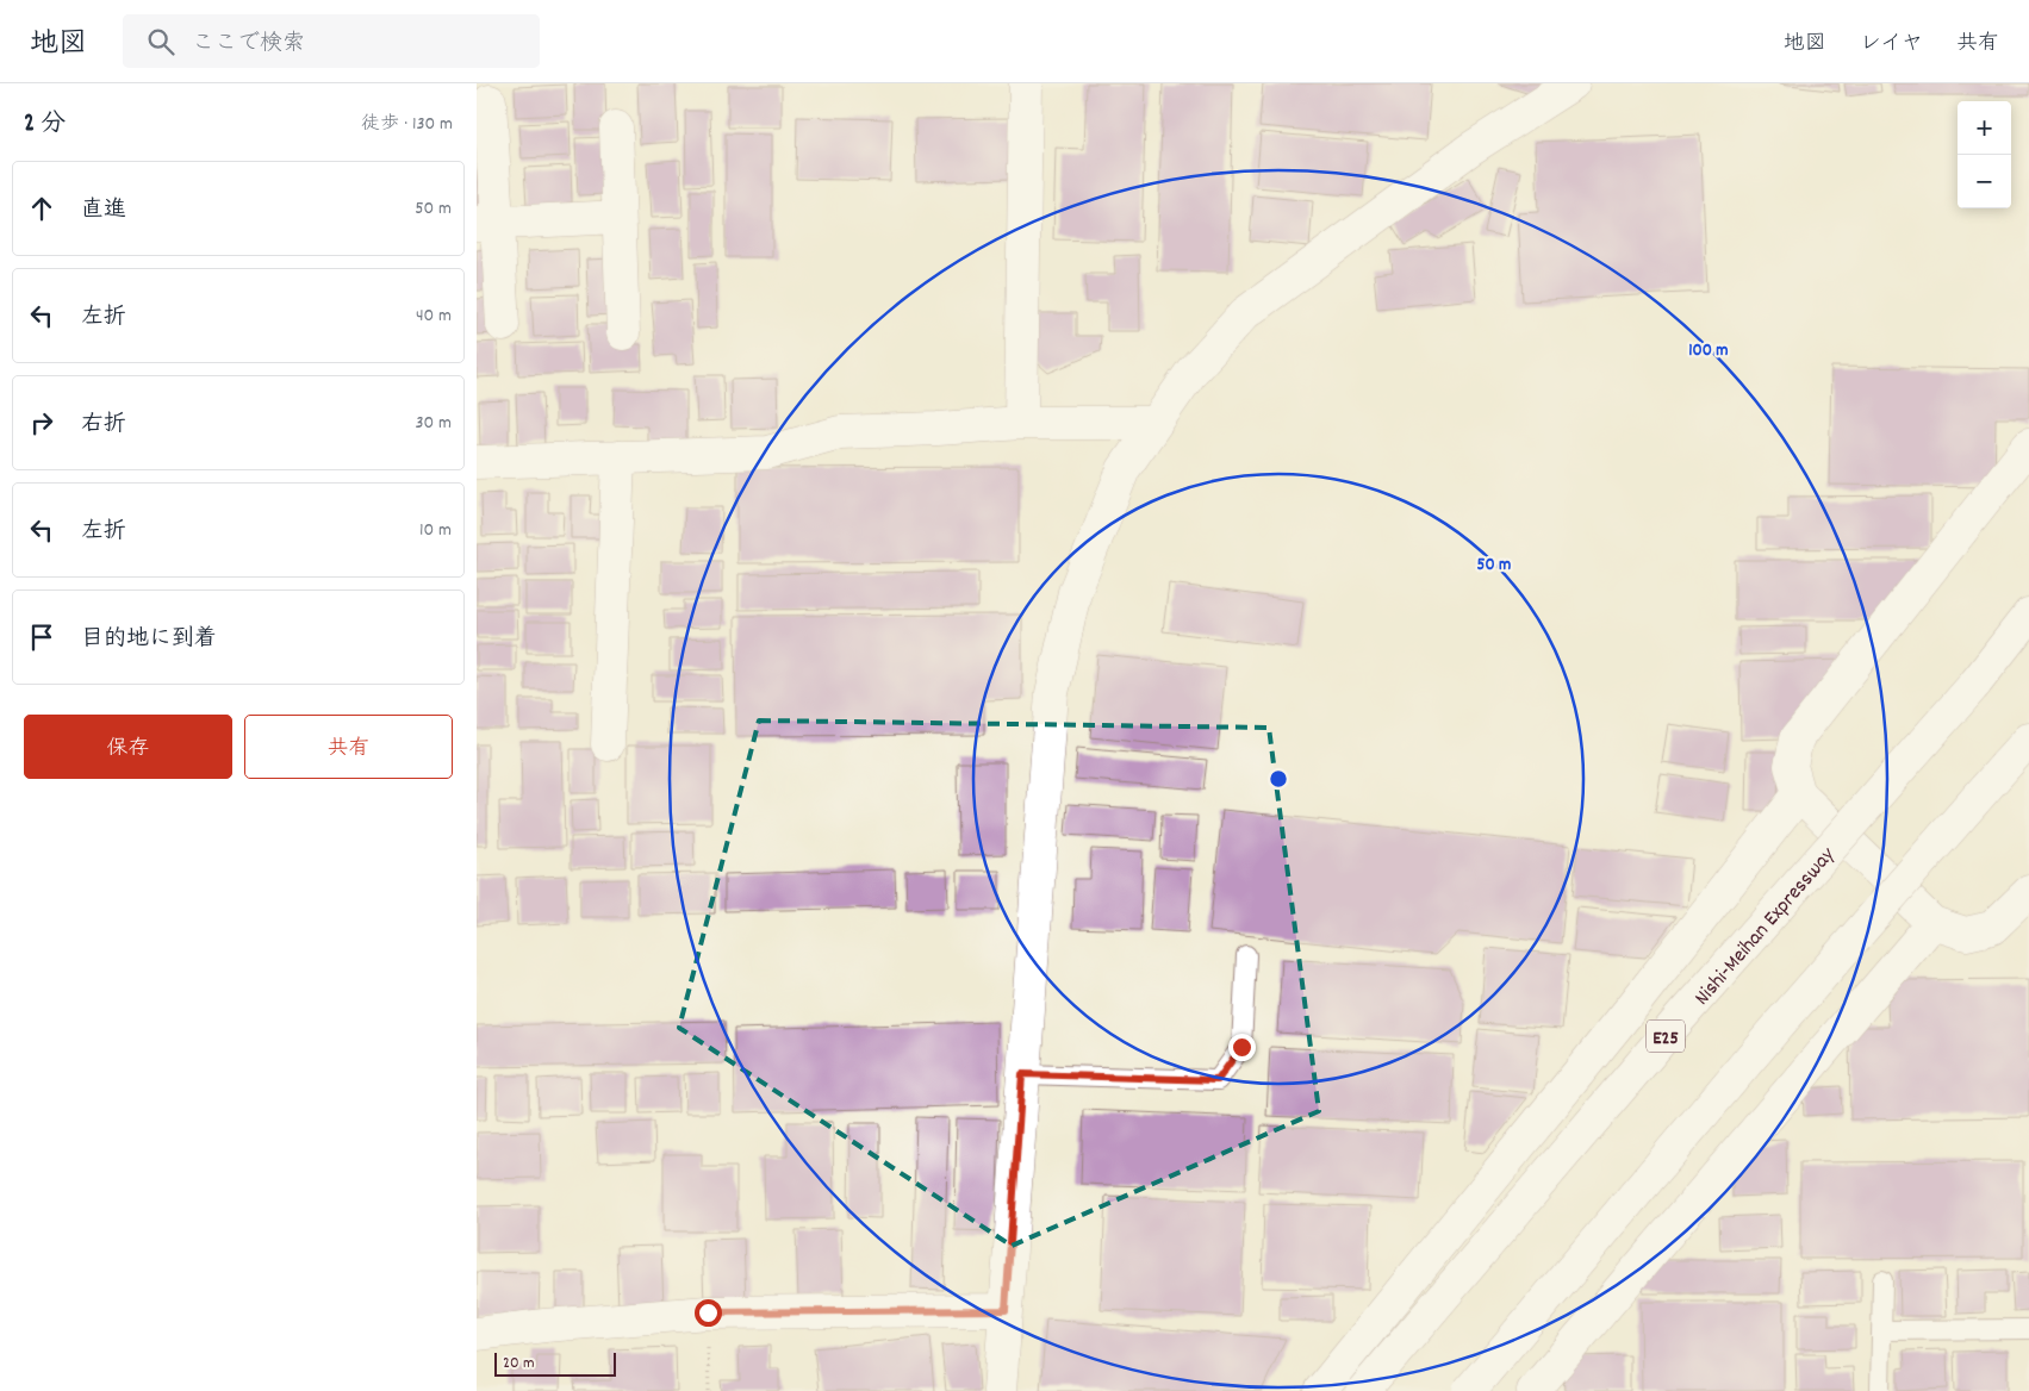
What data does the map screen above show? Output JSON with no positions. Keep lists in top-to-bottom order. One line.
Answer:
{"streets":{"main road":["Nishi-Meihan Expressway","E25"]},"scale_bar":"20 m","page":{"header":"地図","search":"ここで検索","nav":["地図","レイヤ","共有"],"heading":["2 分","徒歩 · 130 m"],"map_buttons":["+","−"],"list":[["直進","50 m"],["左折","40 m"],["右折","30 m"],["左折","10 m"],"目的地に到着"],"buttons":["保存","共有"],"scale":"20 m"},"rings":["100 m","50 m"]}
